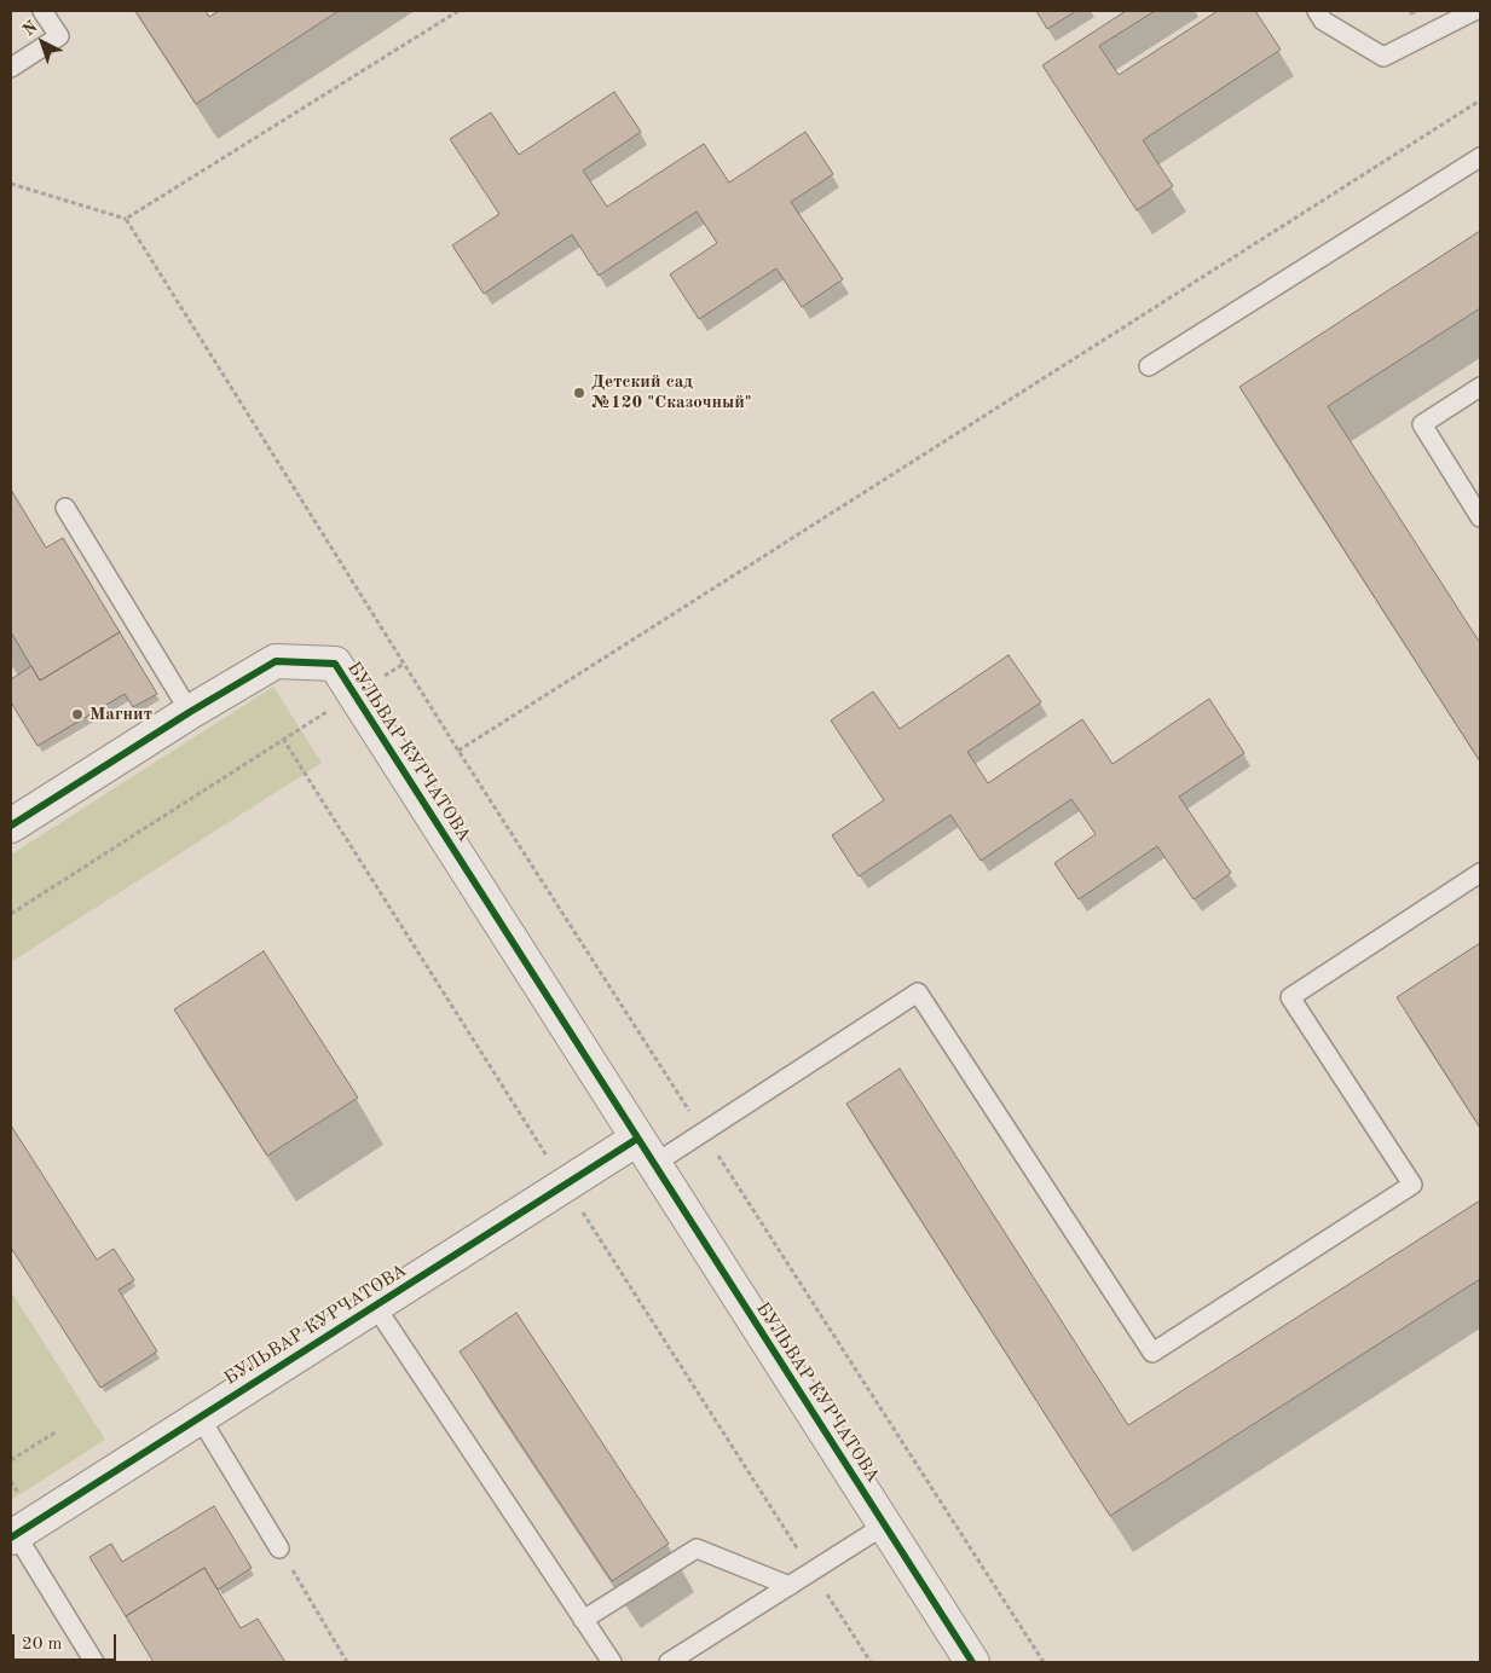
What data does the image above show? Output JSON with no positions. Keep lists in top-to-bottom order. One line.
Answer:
{"streets":{"street":["БУЛЬВАР КУРЧАТОВА"]},"places":["Детский сад №120 \"Сказочный\"","Магнит"],"scale_bar":"20 m","north":"top left"}
